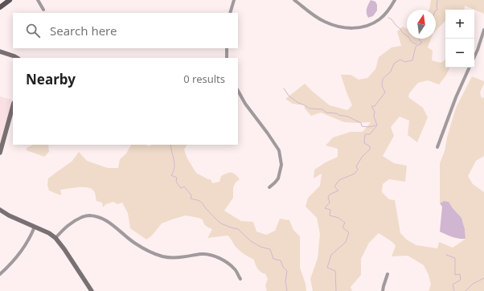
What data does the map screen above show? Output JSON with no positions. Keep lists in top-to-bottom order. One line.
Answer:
{"north":"top","page":{"map_buttons":["+","−"],"search":"Search here","heading":["Nearby","0 results"]}}
